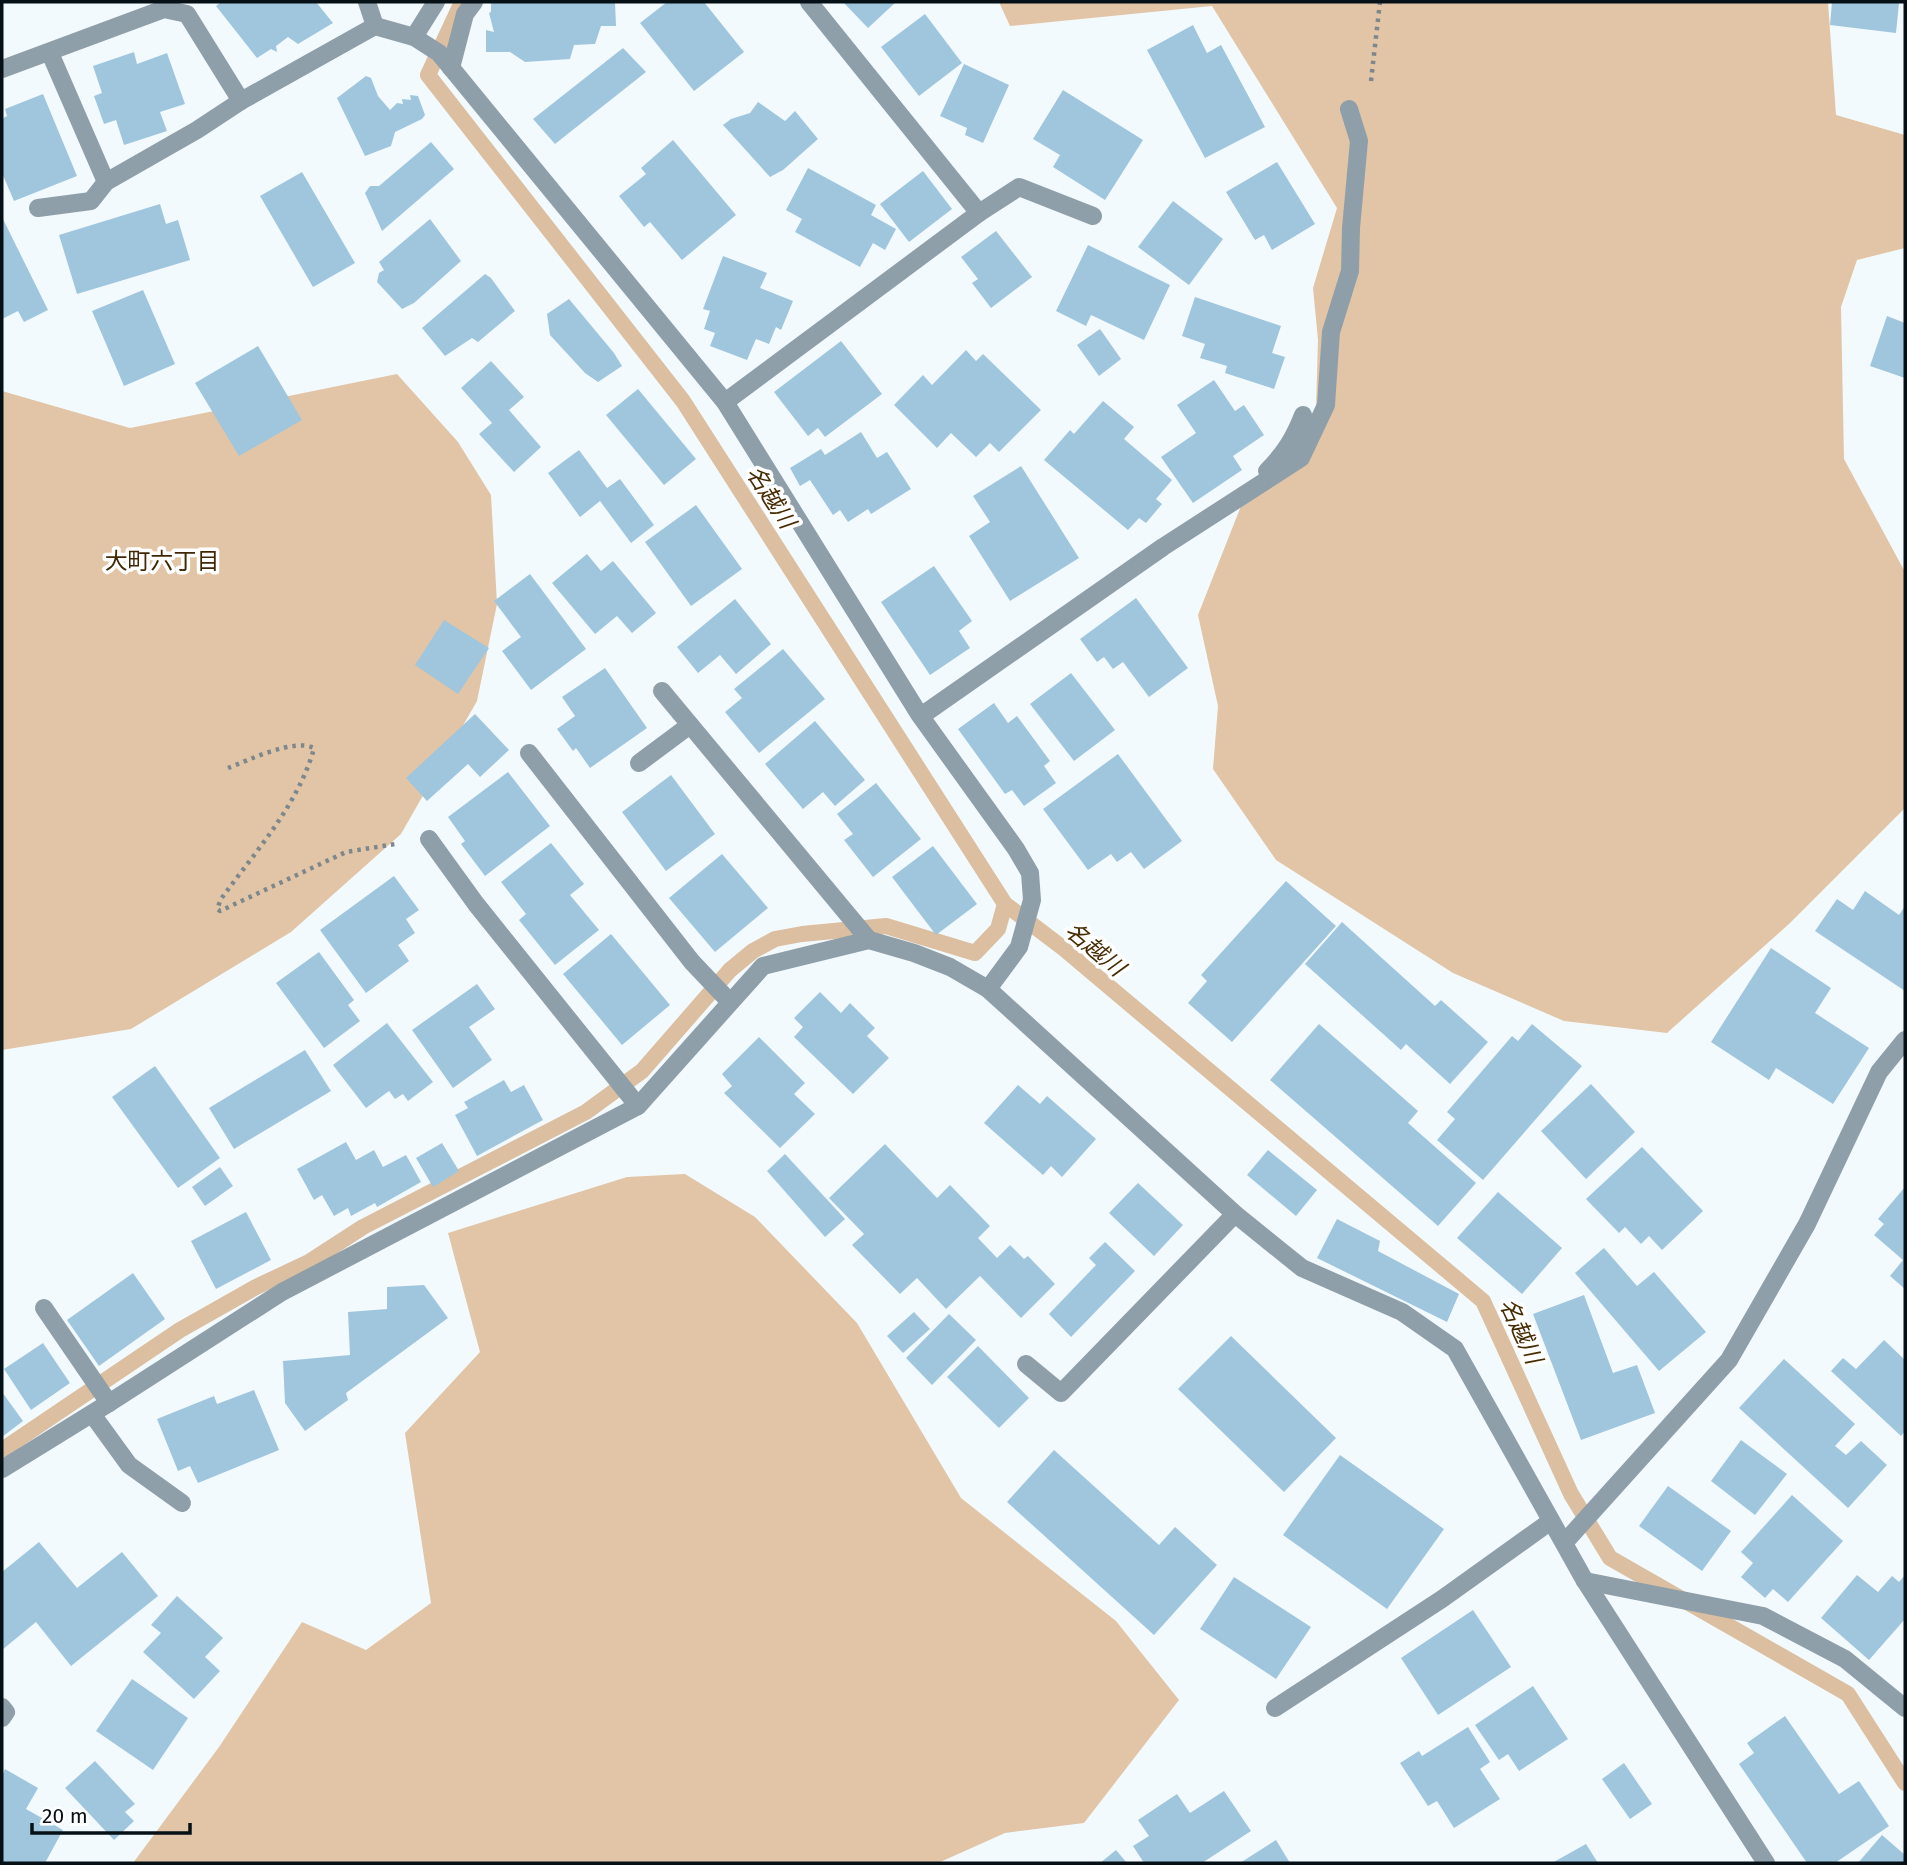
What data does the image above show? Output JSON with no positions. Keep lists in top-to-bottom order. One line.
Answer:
{"districts":["大町六丁目"],"water":["名越川"],"scale_bar":"20 m"}
